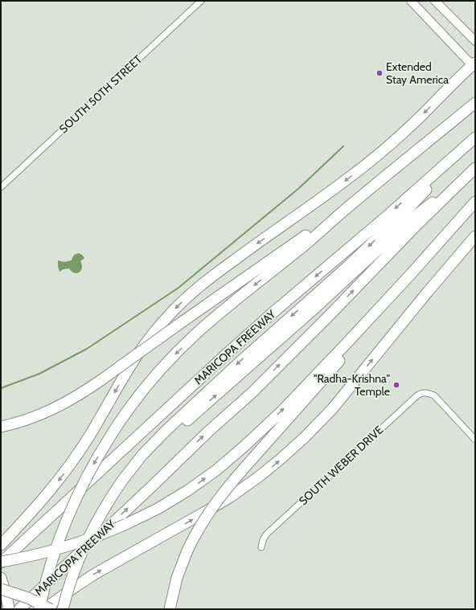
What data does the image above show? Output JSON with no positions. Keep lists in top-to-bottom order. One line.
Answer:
{"streets":{"highway":["MARICOPA FREEWAY"],"street":["SOUTH 50TH STREET","SOUTH WEBER DRIVE"]},"places":["Extended Stay America","\"Radha-Krishna\" Temple"]}
